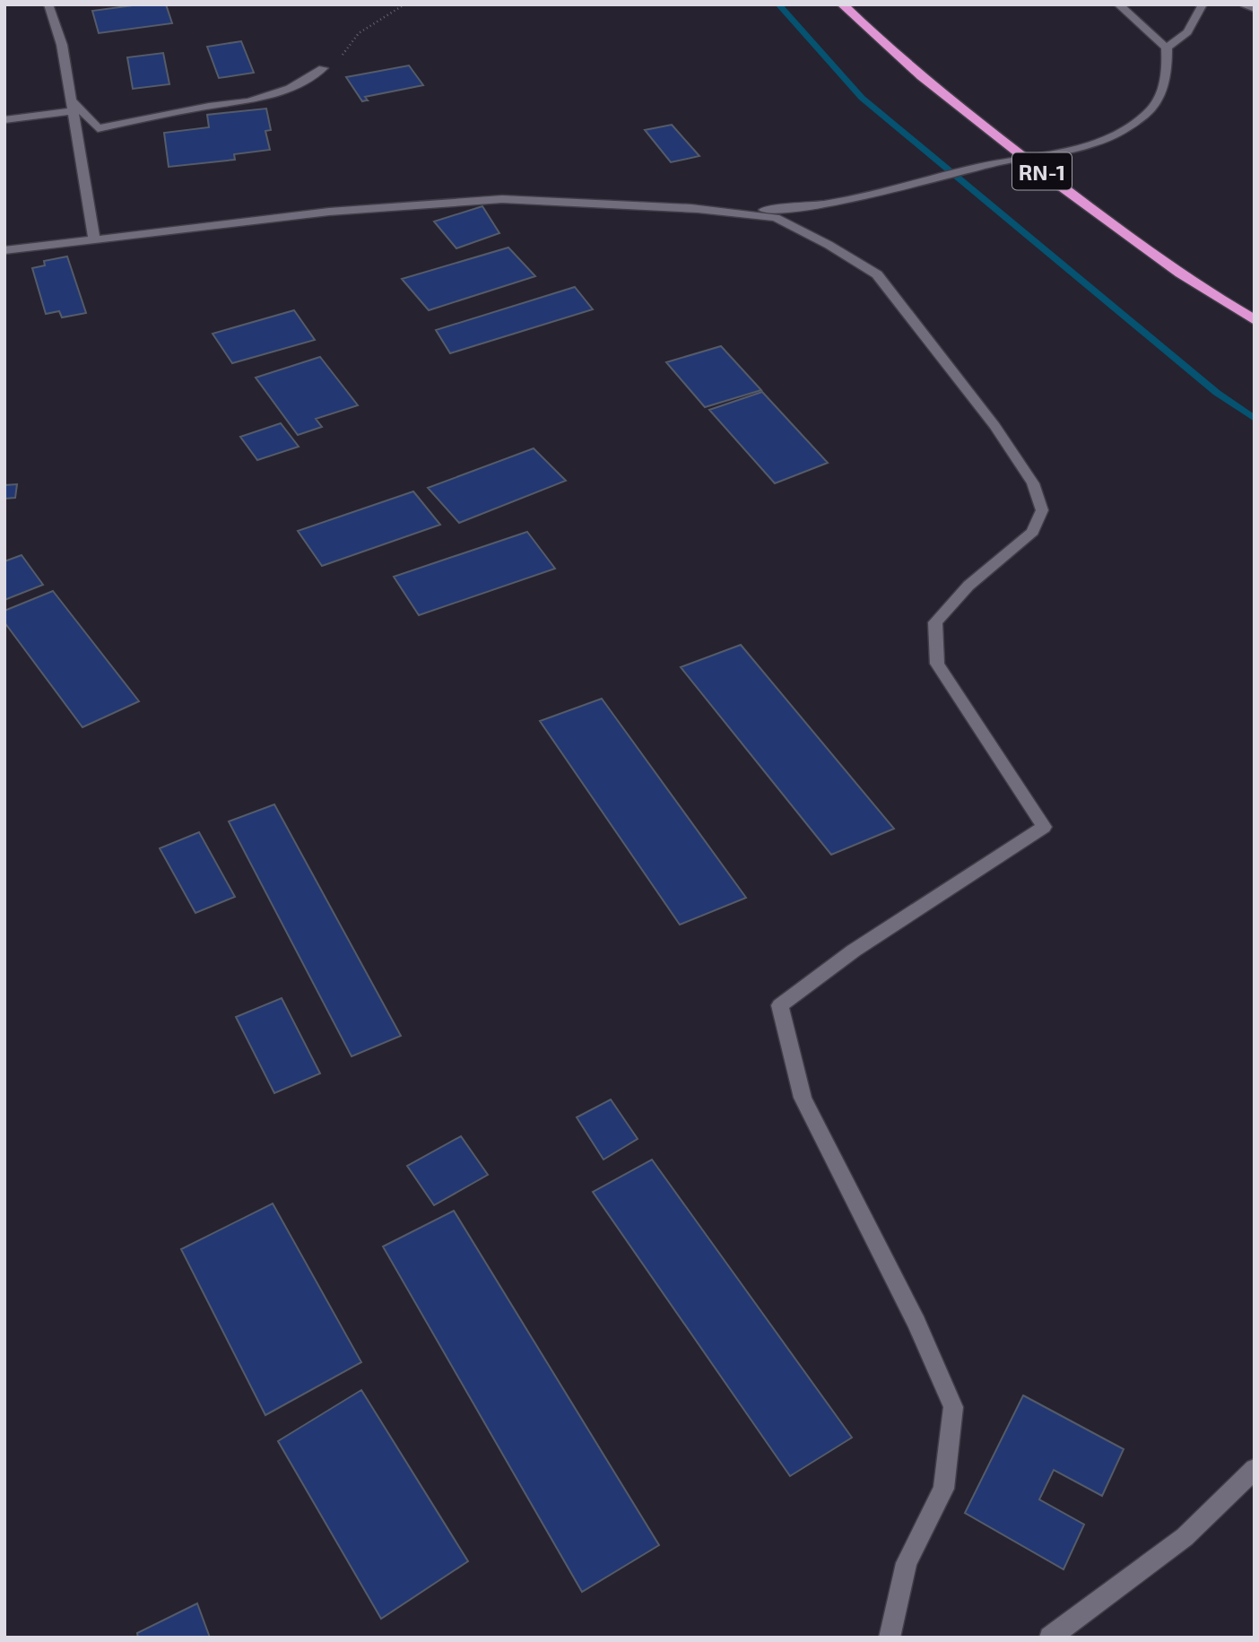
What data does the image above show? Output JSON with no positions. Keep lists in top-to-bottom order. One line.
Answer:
{"streets":{"highway":["RN-1"]}}
